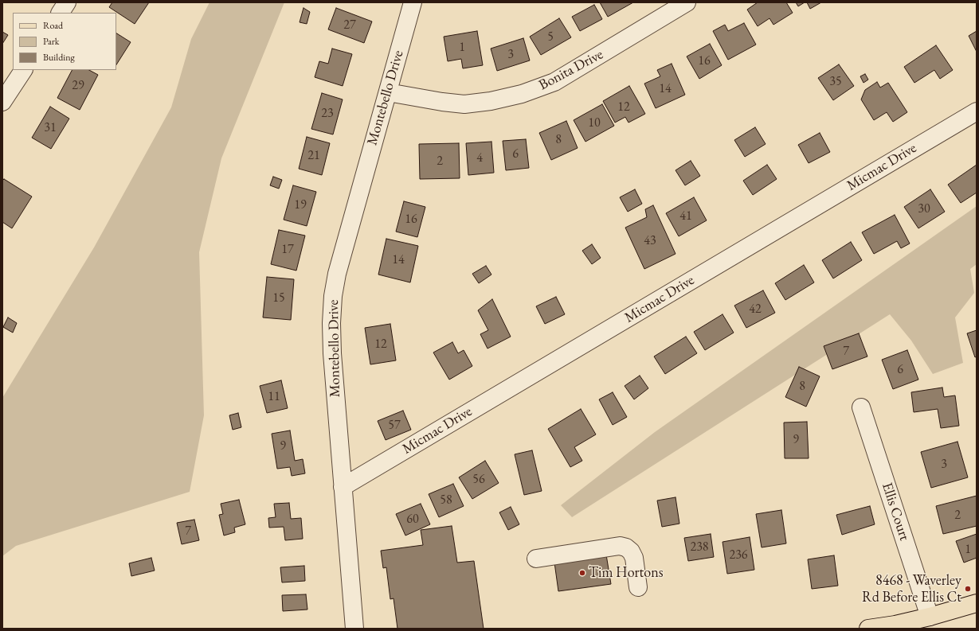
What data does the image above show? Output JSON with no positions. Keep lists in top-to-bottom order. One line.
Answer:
{"streets":{"street":["Bonita Drive","Montebello Drive","Micmac Drive","Ellis Court"]},"crossings":[["Bonita Drive","Montebello Drive"],["Montebello Drive","Micmac Drive"]],"places":["Tim Hortons","8468 - Waverley Rd Before Ellis Ct"],"house_numbers":["27","5","1","3","16","35","29","14","12","23","10","31","8","6","21","4","2","19","30","41","16","43","17","14","15","42","12","7","6","8","11","57","9","9","3","56","58","2","60","7","238","1","236"],"legend":["Road","Park","Building"]}
